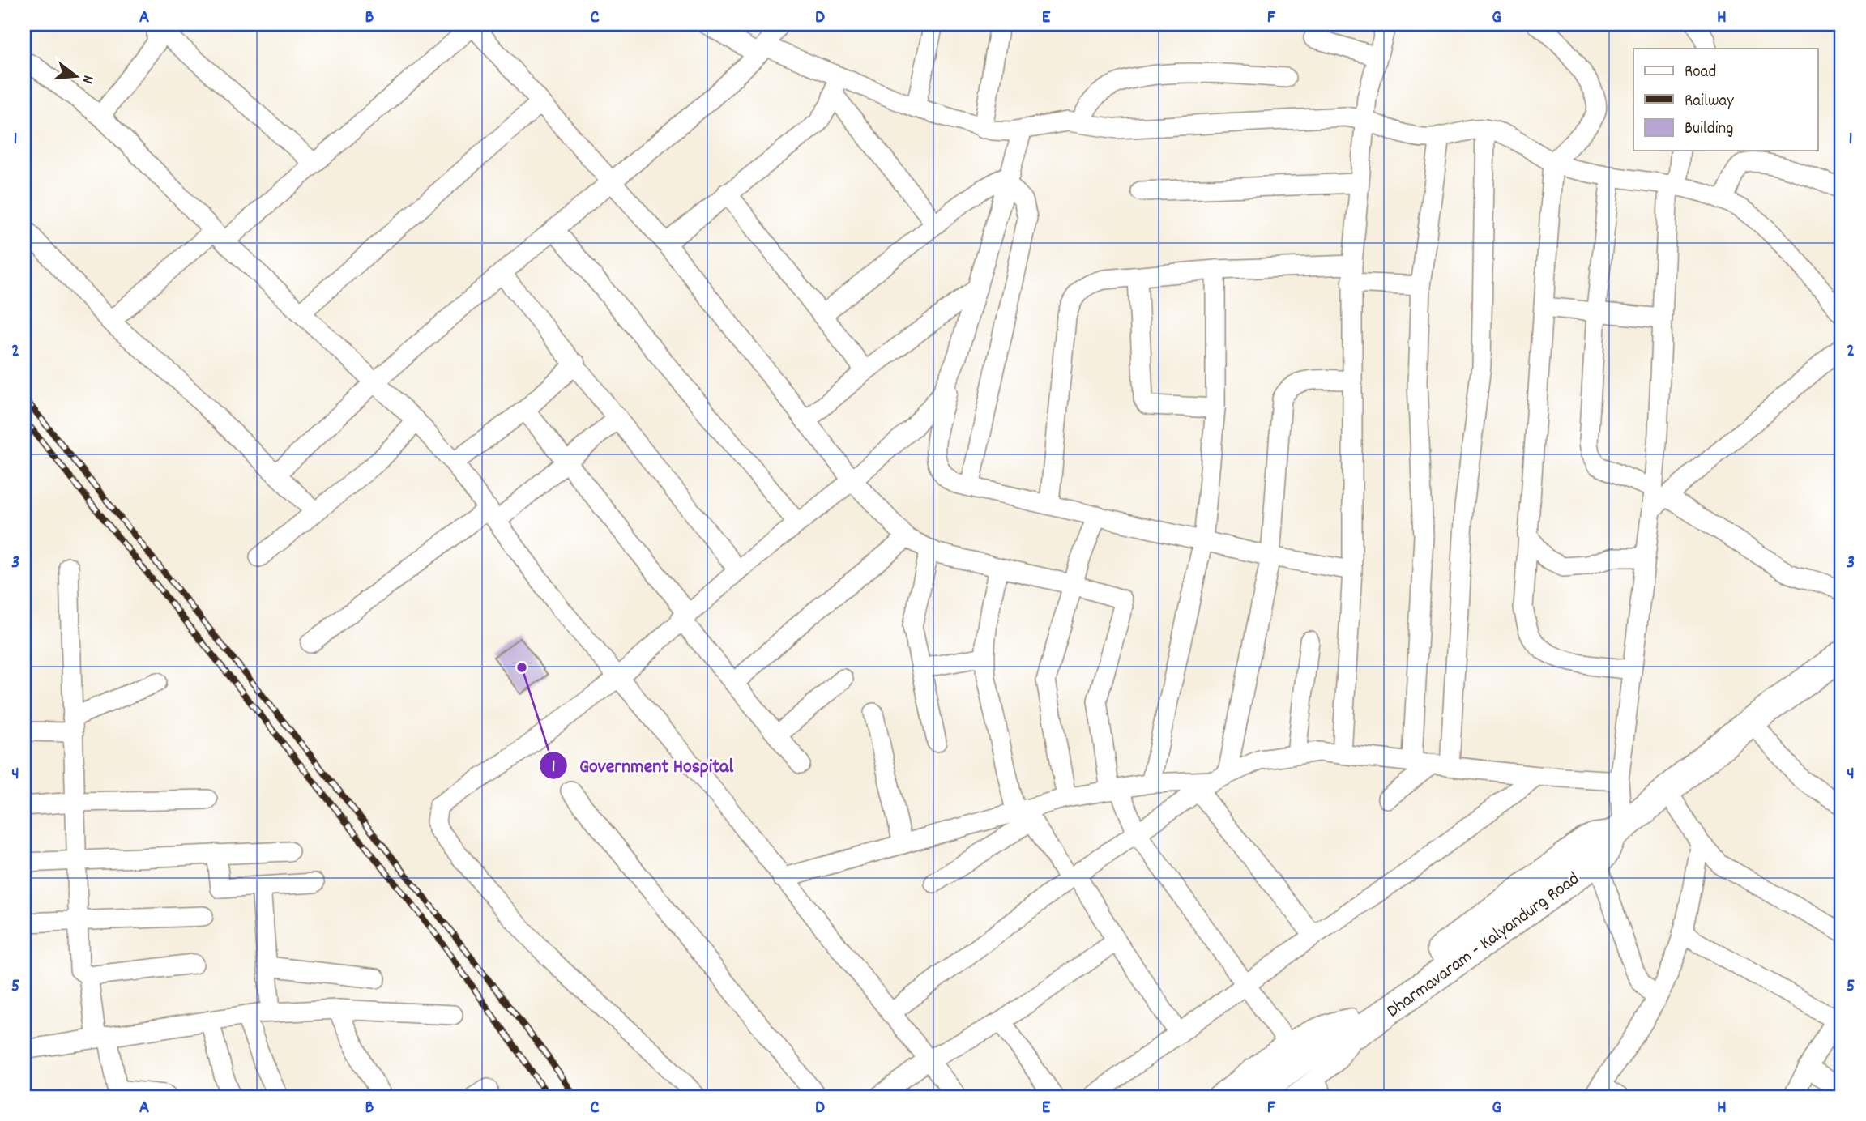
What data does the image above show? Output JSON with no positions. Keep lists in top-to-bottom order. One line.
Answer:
{"streets":{"main road":["Dharmavaram - Kalyandurg Road"]},"places":["Government Hospital"],"legend":["Road","Railway","Building"],"north":"right","grid":{"columns":["A","B","C","D","E","F","G","H"],"rows":["1","2","3","4","5"]}}
